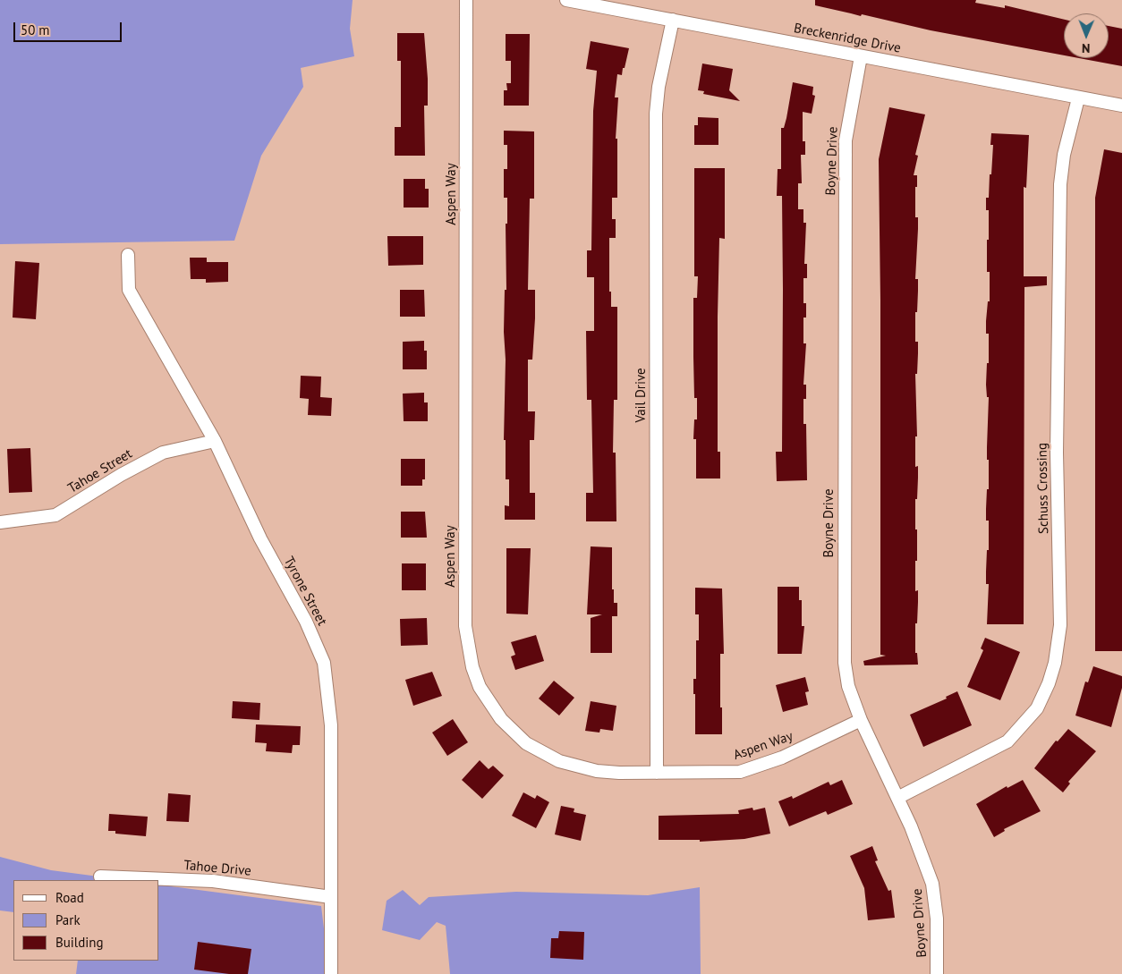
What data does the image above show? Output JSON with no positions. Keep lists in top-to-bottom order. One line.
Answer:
{"streets":{"street":["Breckenridge Drive","Boyne Drive","Aspen Way","Vail Drive","Tahoe Street","Schuss Crossing","Tyrone Street","Tahoe Drive"]},"crossings":[["Breckenridge Drive","Boyne Drive"],["Breckenridge Drive","Vail Drive"],["Breckenridge Drive","Schuss Crossing"],["Boyne Drive","Aspen Way"],["Boyne Drive","Schuss Crossing"],["Aspen Way","Vail Drive"],["Tahoe Street","Tyrone Street"],["Tyrone Street","Tahoe Drive"]],"legend":["Road","Park","Building"],"scale_bar":"50 m","north":"bottom"}
